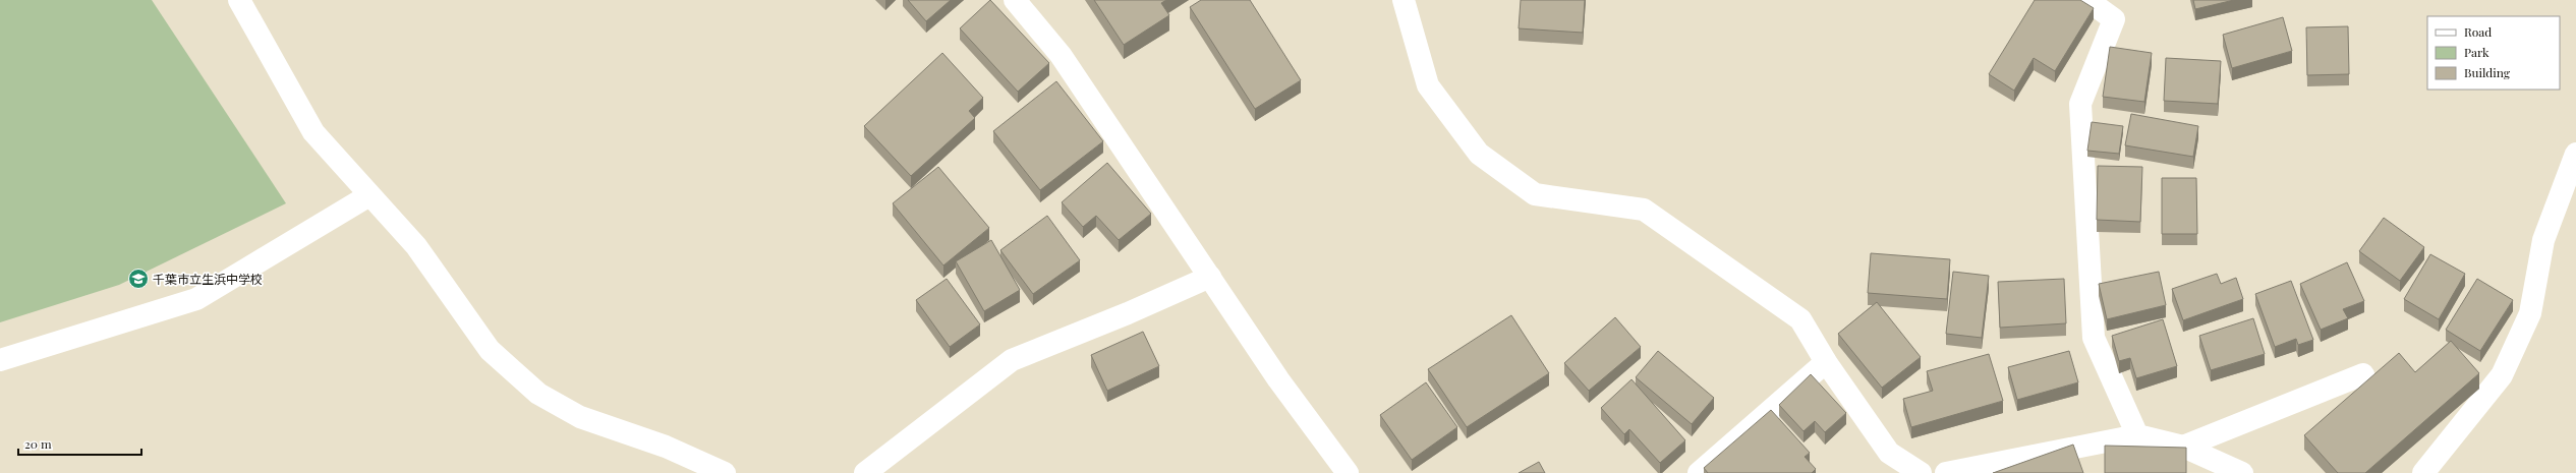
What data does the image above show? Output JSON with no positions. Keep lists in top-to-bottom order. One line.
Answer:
{"places":{"school or university":["千葉市立生浜中学校"]},"legend":["Road","Park","Building"],"scale_bar":"20 m"}
